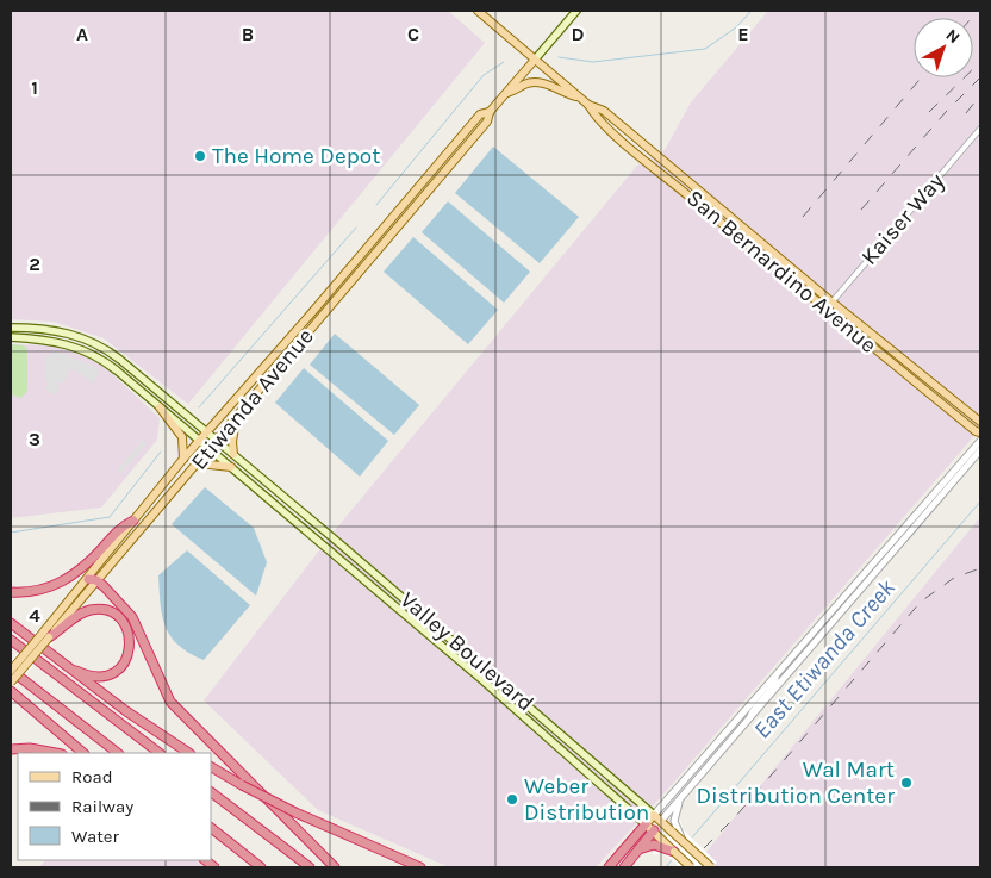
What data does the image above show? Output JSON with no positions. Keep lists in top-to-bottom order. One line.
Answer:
{"streets":{"main road":["San Bernardino Avenue","Etiwanda Avenue","Valley Boulevard"],"street":["Kaiser Way"]},"crossings":[["Kaiser Way","San Bernardino Avenue"],["San Bernardino Avenue","Etiwanda Avenue"],["Etiwanda Avenue","Valley Boulevard"]],"water":["East Etiwanda Creek"],"places":["The Home Depot","Wal Mart Distribution Center","Weber Distribution"],"legend":["Road","Railway","Water"],"north":"top right","grid":{"columns":["A","B","C","D","E"],"rows":["1","2","3","4"]}}
